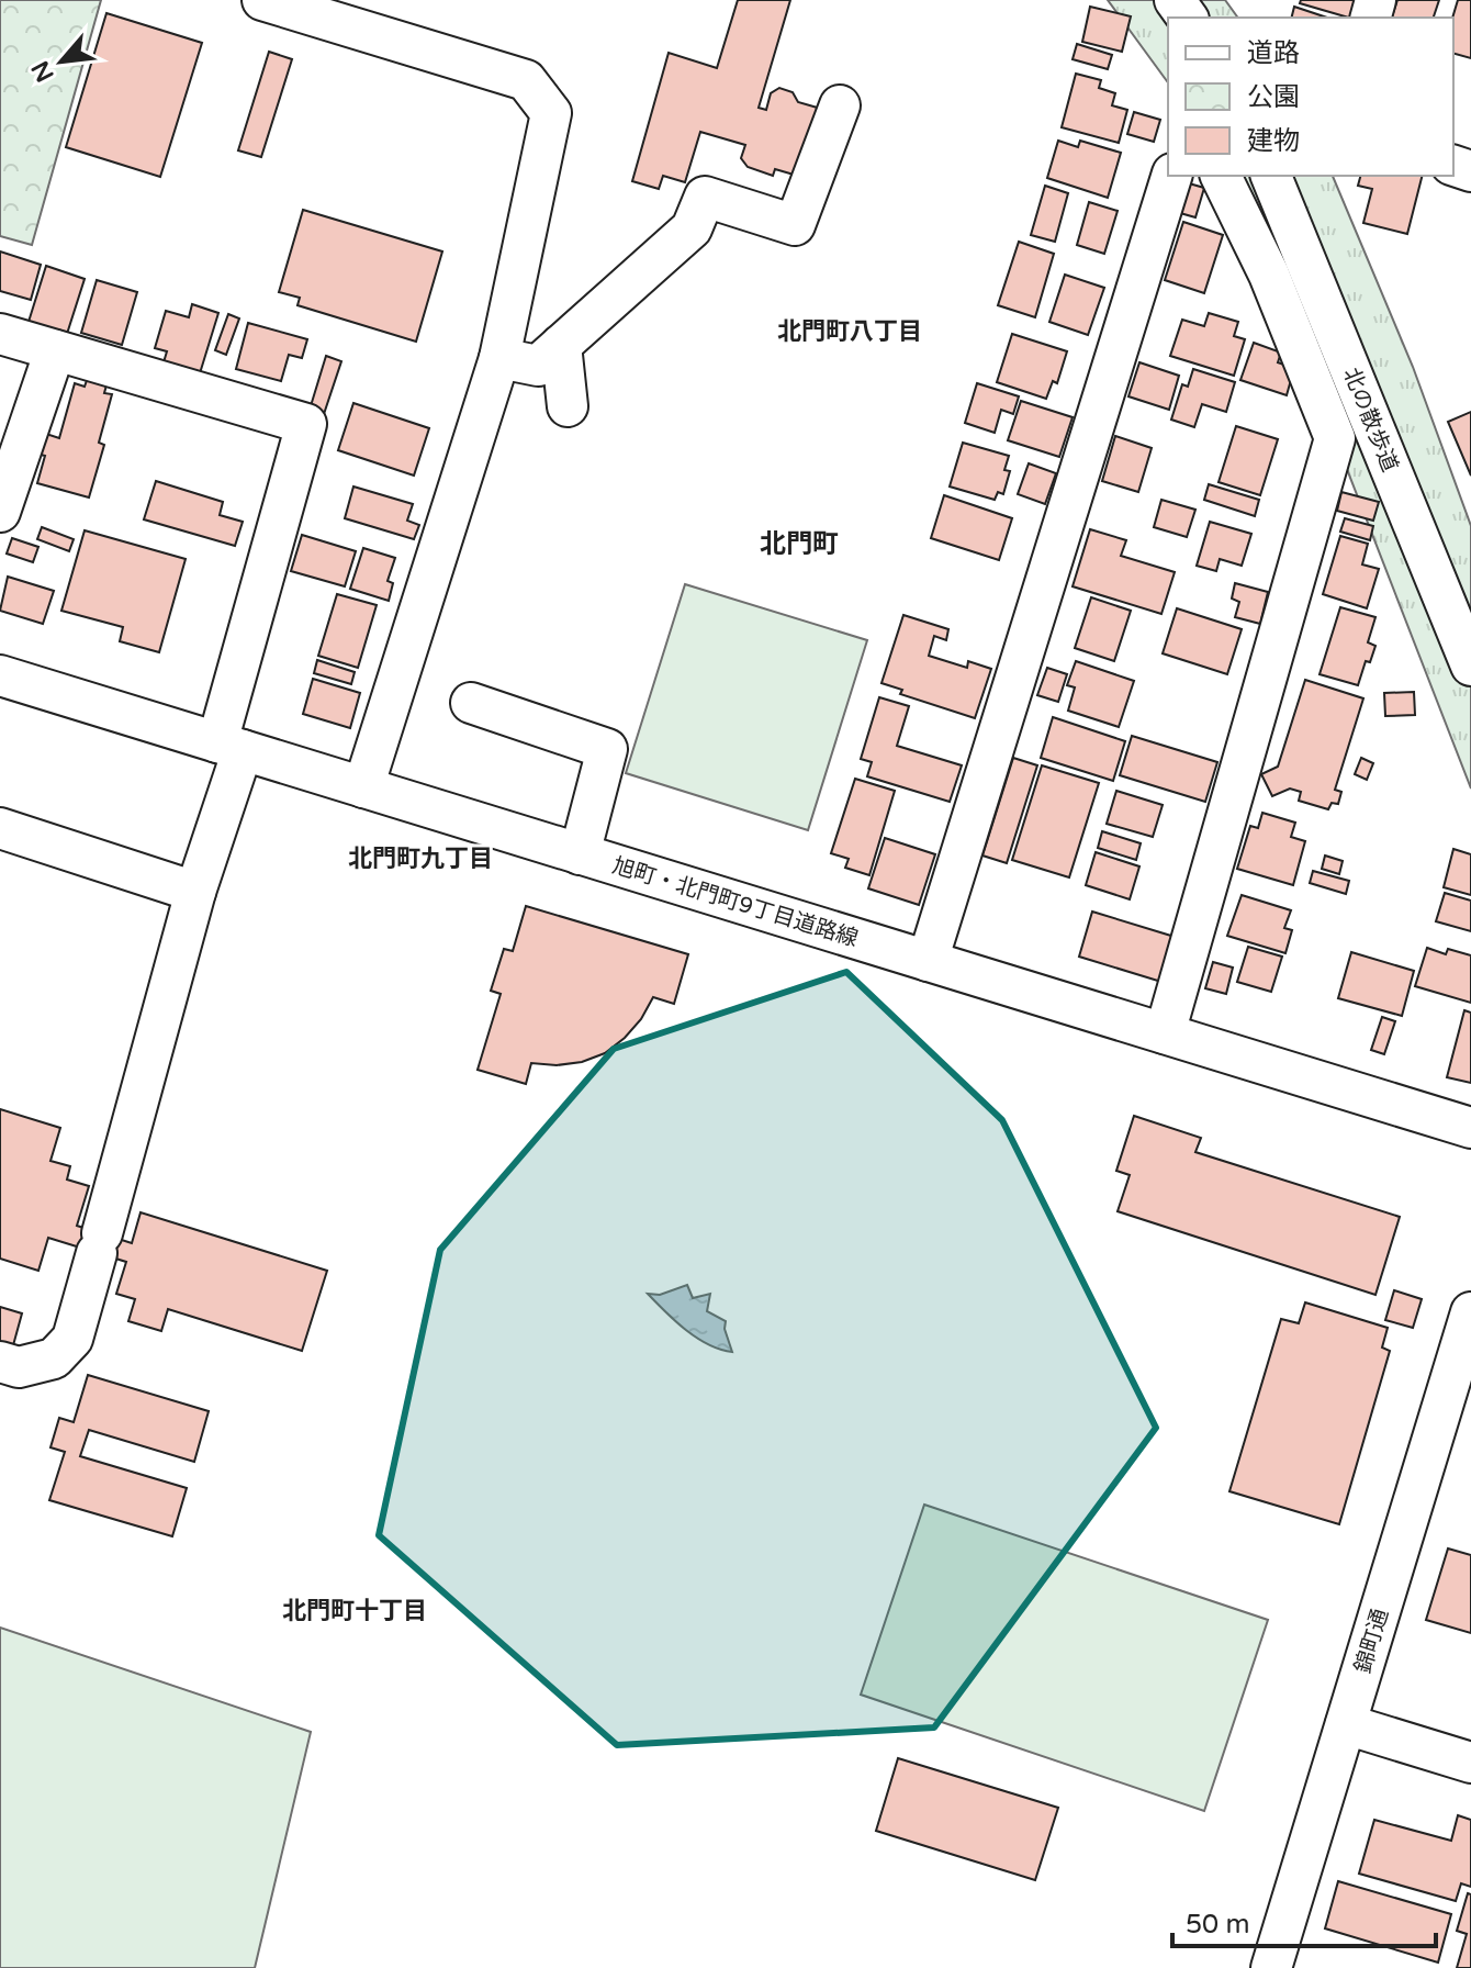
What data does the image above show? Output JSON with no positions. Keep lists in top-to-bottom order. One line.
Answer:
{"streets":{"street":["北の散歩道","旭町・北門町9丁目道路線","錦町通"]},"districts":["北門町八丁目","北門町","北門町九丁目","北門町十丁目"],"legend":["道路","公園","建物"],"scale_bar":"50 m","north":"bottom left"}
